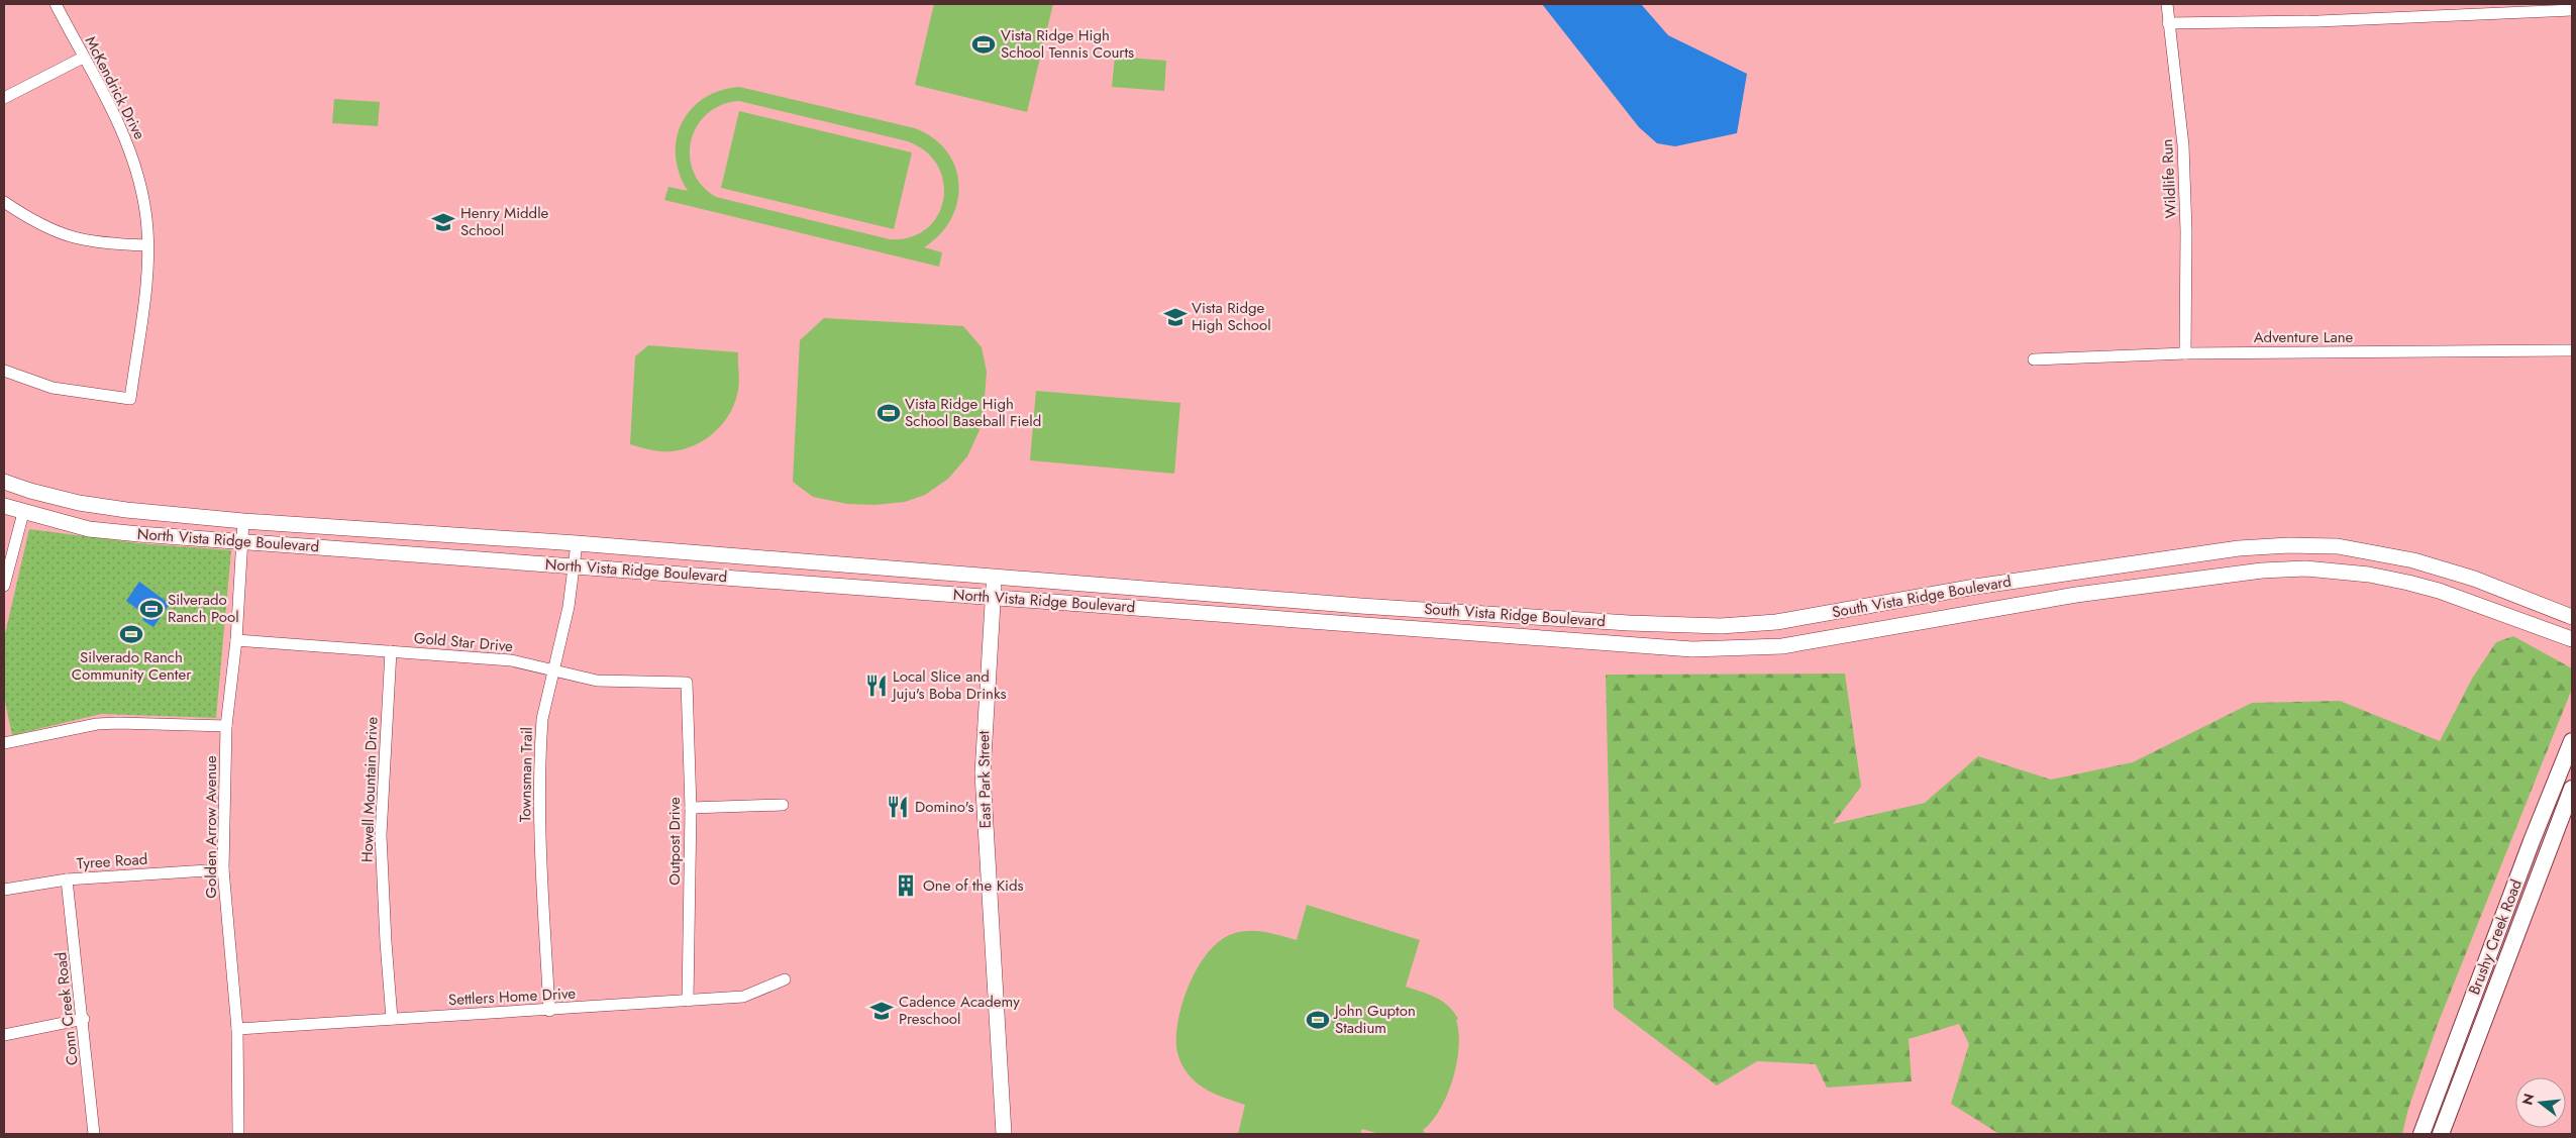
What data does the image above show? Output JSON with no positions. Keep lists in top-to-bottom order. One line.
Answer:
{"streets":{"main road":["Brushy Creek Road"],"street":["McKendrick Drive","Wildlife Run","Adventure Lane","North Vista Ridge Boulevard","South Vista Ridge Boulevard","Gold Star Drive","Townsman Trail","East Park Street","Howell Mountain Drive","Golden Arrow Avenue","Outpost Drive","Tyree Road","Settlers Home Drive","Conn Creek Road"]},"crossings":[["Wildlife Run","Adventure Lane"],["North Vista Ridge Boulevard","South Vista Ridge Boulevard"],["North Vista Ridge Boulevard","Townsman Trail"],["North Vista Ridge Boulevard","East Park Street"],["North Vista Ridge Boulevard","Golden Arrow Avenue"],["Gold Star Drive","Townsman Trail"],["Gold Star Drive","Howell Mountain Drive"],["Gold Star Drive","Golden Arrow Avenue"],["Gold Star Drive","Outpost Drive"],["Townsman Trail","Settlers Home Drive"],["Howell Mountain Drive","Settlers Home Drive"],["Golden Arrow Avenue","Tyree Road"],["Golden Arrow Avenue","Settlers Home Drive"],["Outpost Drive","Settlers Home Drive"],["Tyree Road","Conn Creek Road"]],"places":{"sports":["Vista Ridge High School Tennis Courts","Vista Ridge High School Baseball Field","Silverado Ranch Pool","Silverado Ranch Community Center","John Gupton Stadium"],"school or university":["Henry Middle School","Vista Ridge High School","Cadence Academy Preschool"],"restaurant":["Local Slice and Juju's Boba Drinks","Domino's"],"building":["One of the Kids"]},"north":"left"}
